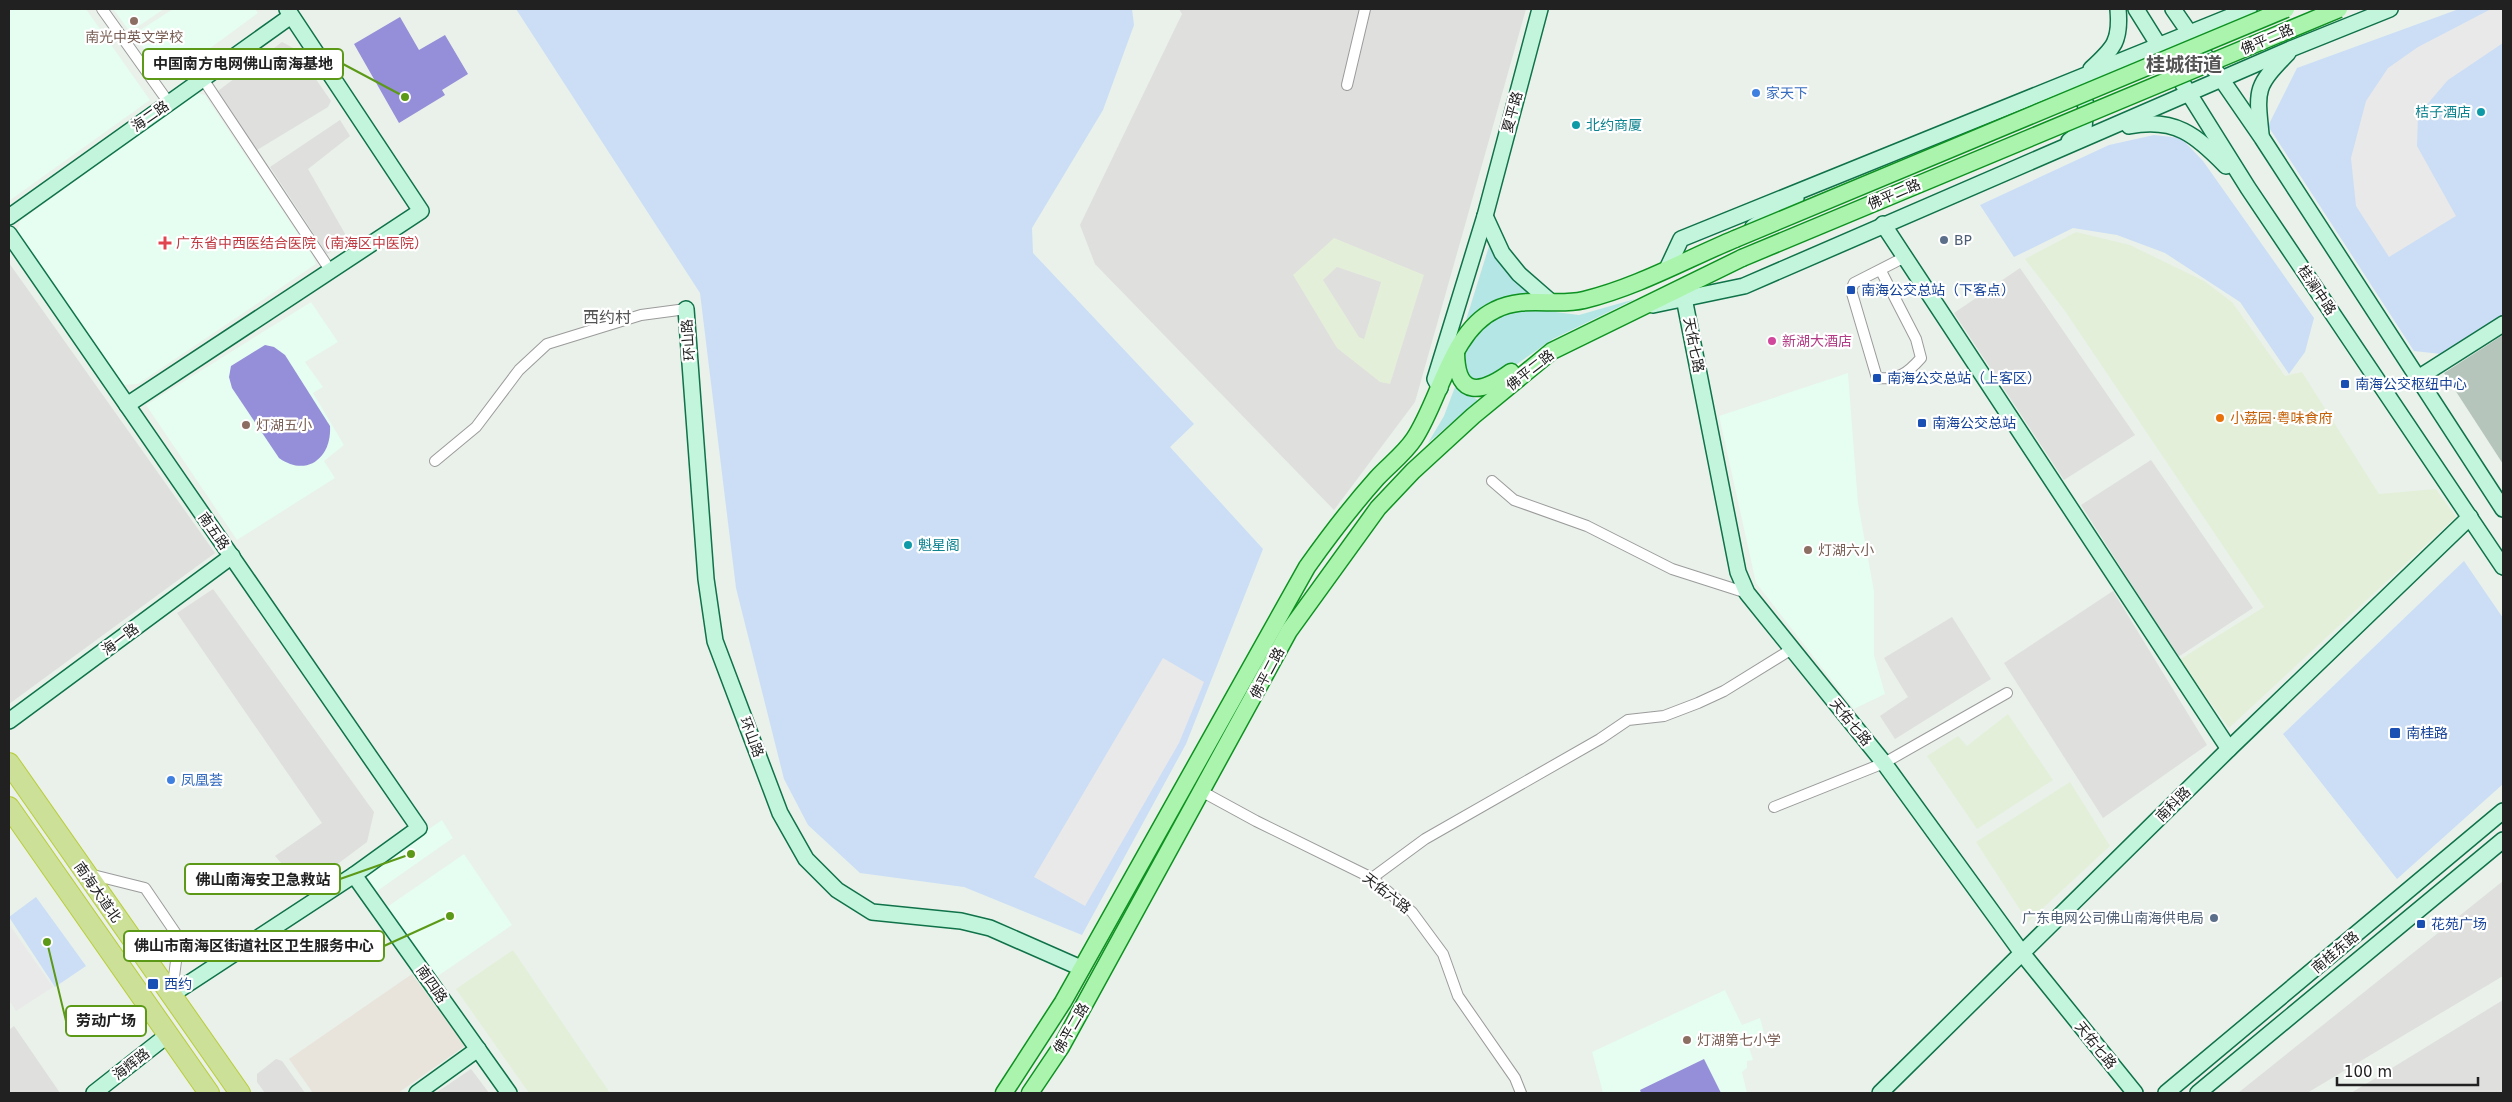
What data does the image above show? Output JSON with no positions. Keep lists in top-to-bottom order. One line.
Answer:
{"streets":{"highway":["南海大道北"],"main road":["佛平二路","夏平路","海二路","桂澜中路","环山路","天佑七路","南五路","海一路","南科路","南桂东路","南四路","海辉路"],"street":["天佑六路"]},"crossings":[["佛平二路","夏平路"],["佛平二路","环山路"],["佛平二路","天佑六路"],["桂澜中路","南科路"],["天佑七路","南科路"],["南五路","海一路"],["南五路","南四路"],["南海大道北","海辉路"]],"districts":["桂城街道","西约村"],"places":{"other":["南光中英文学校","家天下","中国南方电网佛山南海基地","桔子酒店","北约商厦","BP","新湖大酒店","小荔园·粤味食府","灯湖五小","魁星阁","灯湖六小","凤凰荟","佛山南海安卫急救站","佛山市南海区街道社区卫生服务中心","广东电网公司佛山南海供电局","劳动广场","灯湖第七小学"],"health":["广东省中西医结合医院（南海区中医院）"],"transit":["南海公交总站（下客点）","南海公交总站（上客区）","南海公交枢纽中心","南海公交总站","南桂路","花苑广场","西约"]},"scale_bar":"100 m"}
